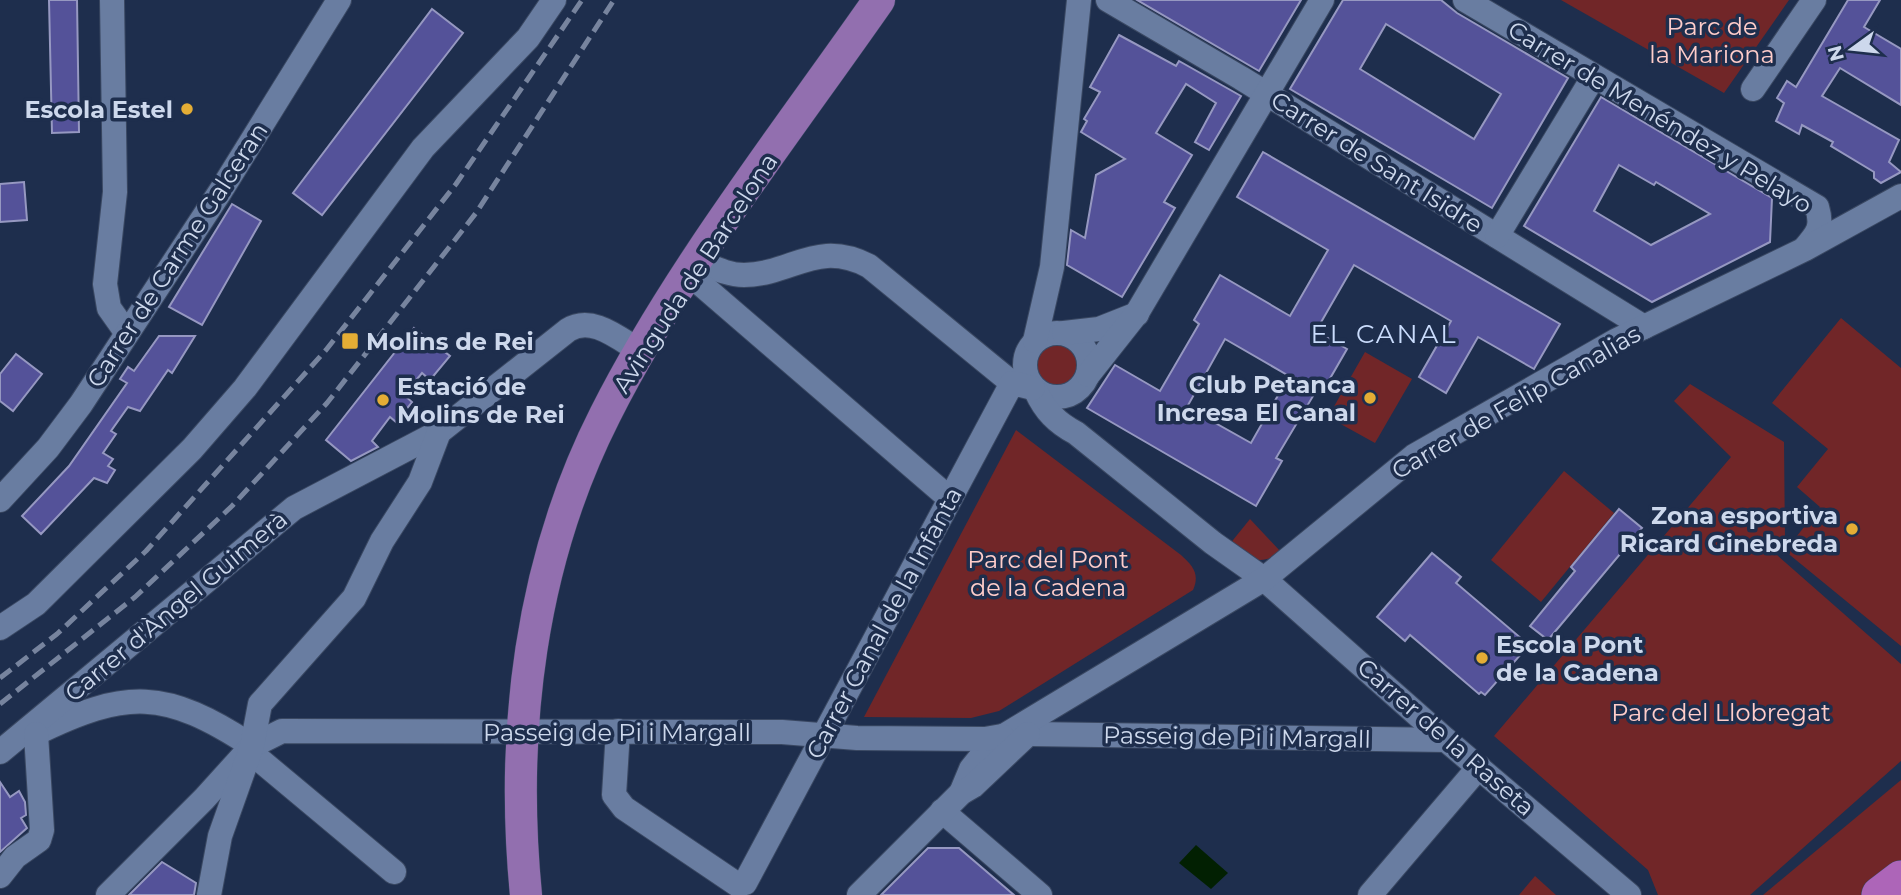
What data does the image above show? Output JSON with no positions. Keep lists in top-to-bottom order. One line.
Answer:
{"streets":{"main road":["Avinguda de Barcelona"],"street":["Carrer de Menéndez y Pelayo","Carrer de Sant Isidre","Carrer de Carme Galceran","Carrer de Felip Canalias","Carrer d'Àngel Guimerà","Carrer Canal de la Infanta","Passeig de Pi i Margall","Carrer de la Raseta"]},"crossings":[["Carrer de Menéndez y Pelayo","Carrer de Felip Canalias"],["Carrer de Sant Isidre","Carrer de Felip Canalias"],["Avinguda de Barcelona","Carrer d'Àngel Guimerà"],["Avinguda de Barcelona","Passeig de Pi i Margall"],["Avinguda de Barcelona","Carrer de la Raseta"],["Carrer de Felip Canalias","Passeig de Pi i Margall"],["Carrer de Felip Canalias","Carrer de la Raseta"],["Carrer Canal de la Infanta","Passeig de Pi i Margall"],["Carrer Canal de la Infanta","Carrer de la Raseta"],["Passeig de Pi i Margall","Carrer de la Raseta"]],"districts":["EL CANAL"],"parks":["Parc de la Mariona","Parc del Pont de la Cadena","Parc del Llobregat"],"places":{"other":["Escola Estel","Club Petanca Incresa El Canal","Estació de Molins de Rei","Zona esportiva Ricard Ginebreda","Escola Pont de la Cadena"],"transit":["Molins de Rei"]},"north":"left"}
